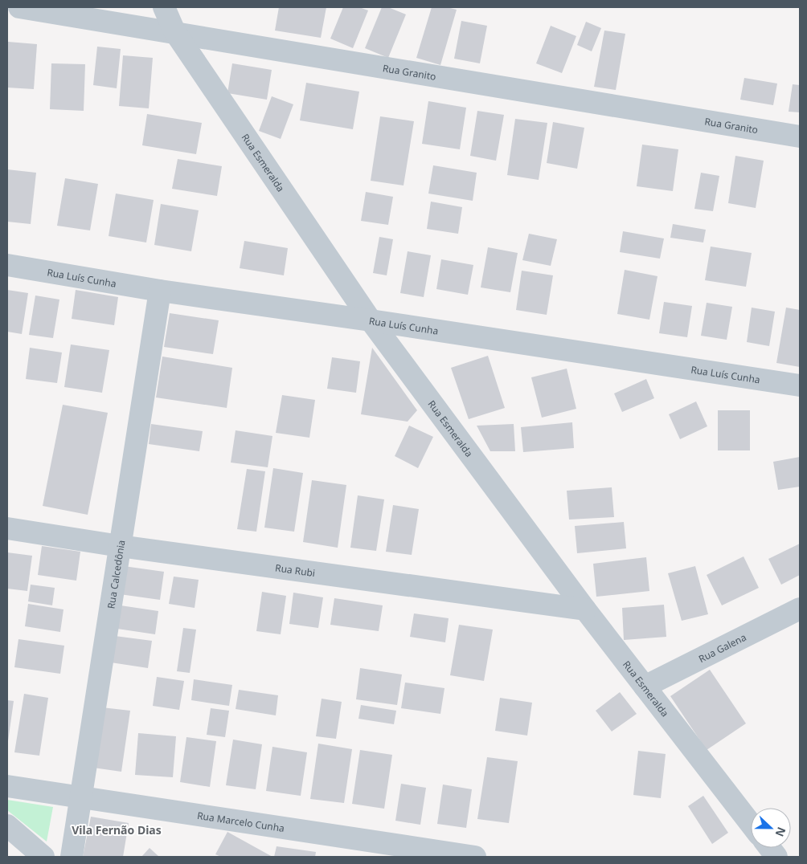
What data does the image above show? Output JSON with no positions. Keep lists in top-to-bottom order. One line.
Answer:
{"streets":{"street":["Rua Granito","Rua Esmeralda","Rua Luís Cunha","Rua Rubi","Rua Calcedônia","Rua Galena","Rua Marcelo Cunha"]},"crossings":[["Rua Granito","Rua Esmeralda"],["Rua Esmeralda","Rua Luís Cunha"],["Rua Esmeralda","Rua Rubi"],["Rua Esmeralda","Rua Galena"],["Rua Luís Cunha","Rua Calcedônia"],["Rua Rubi","Rua Calcedônia"],["Rua Calcedônia","Rua Marcelo Cunha"]],"districts":["Vila Fernão Dias"],"north":"right"}
